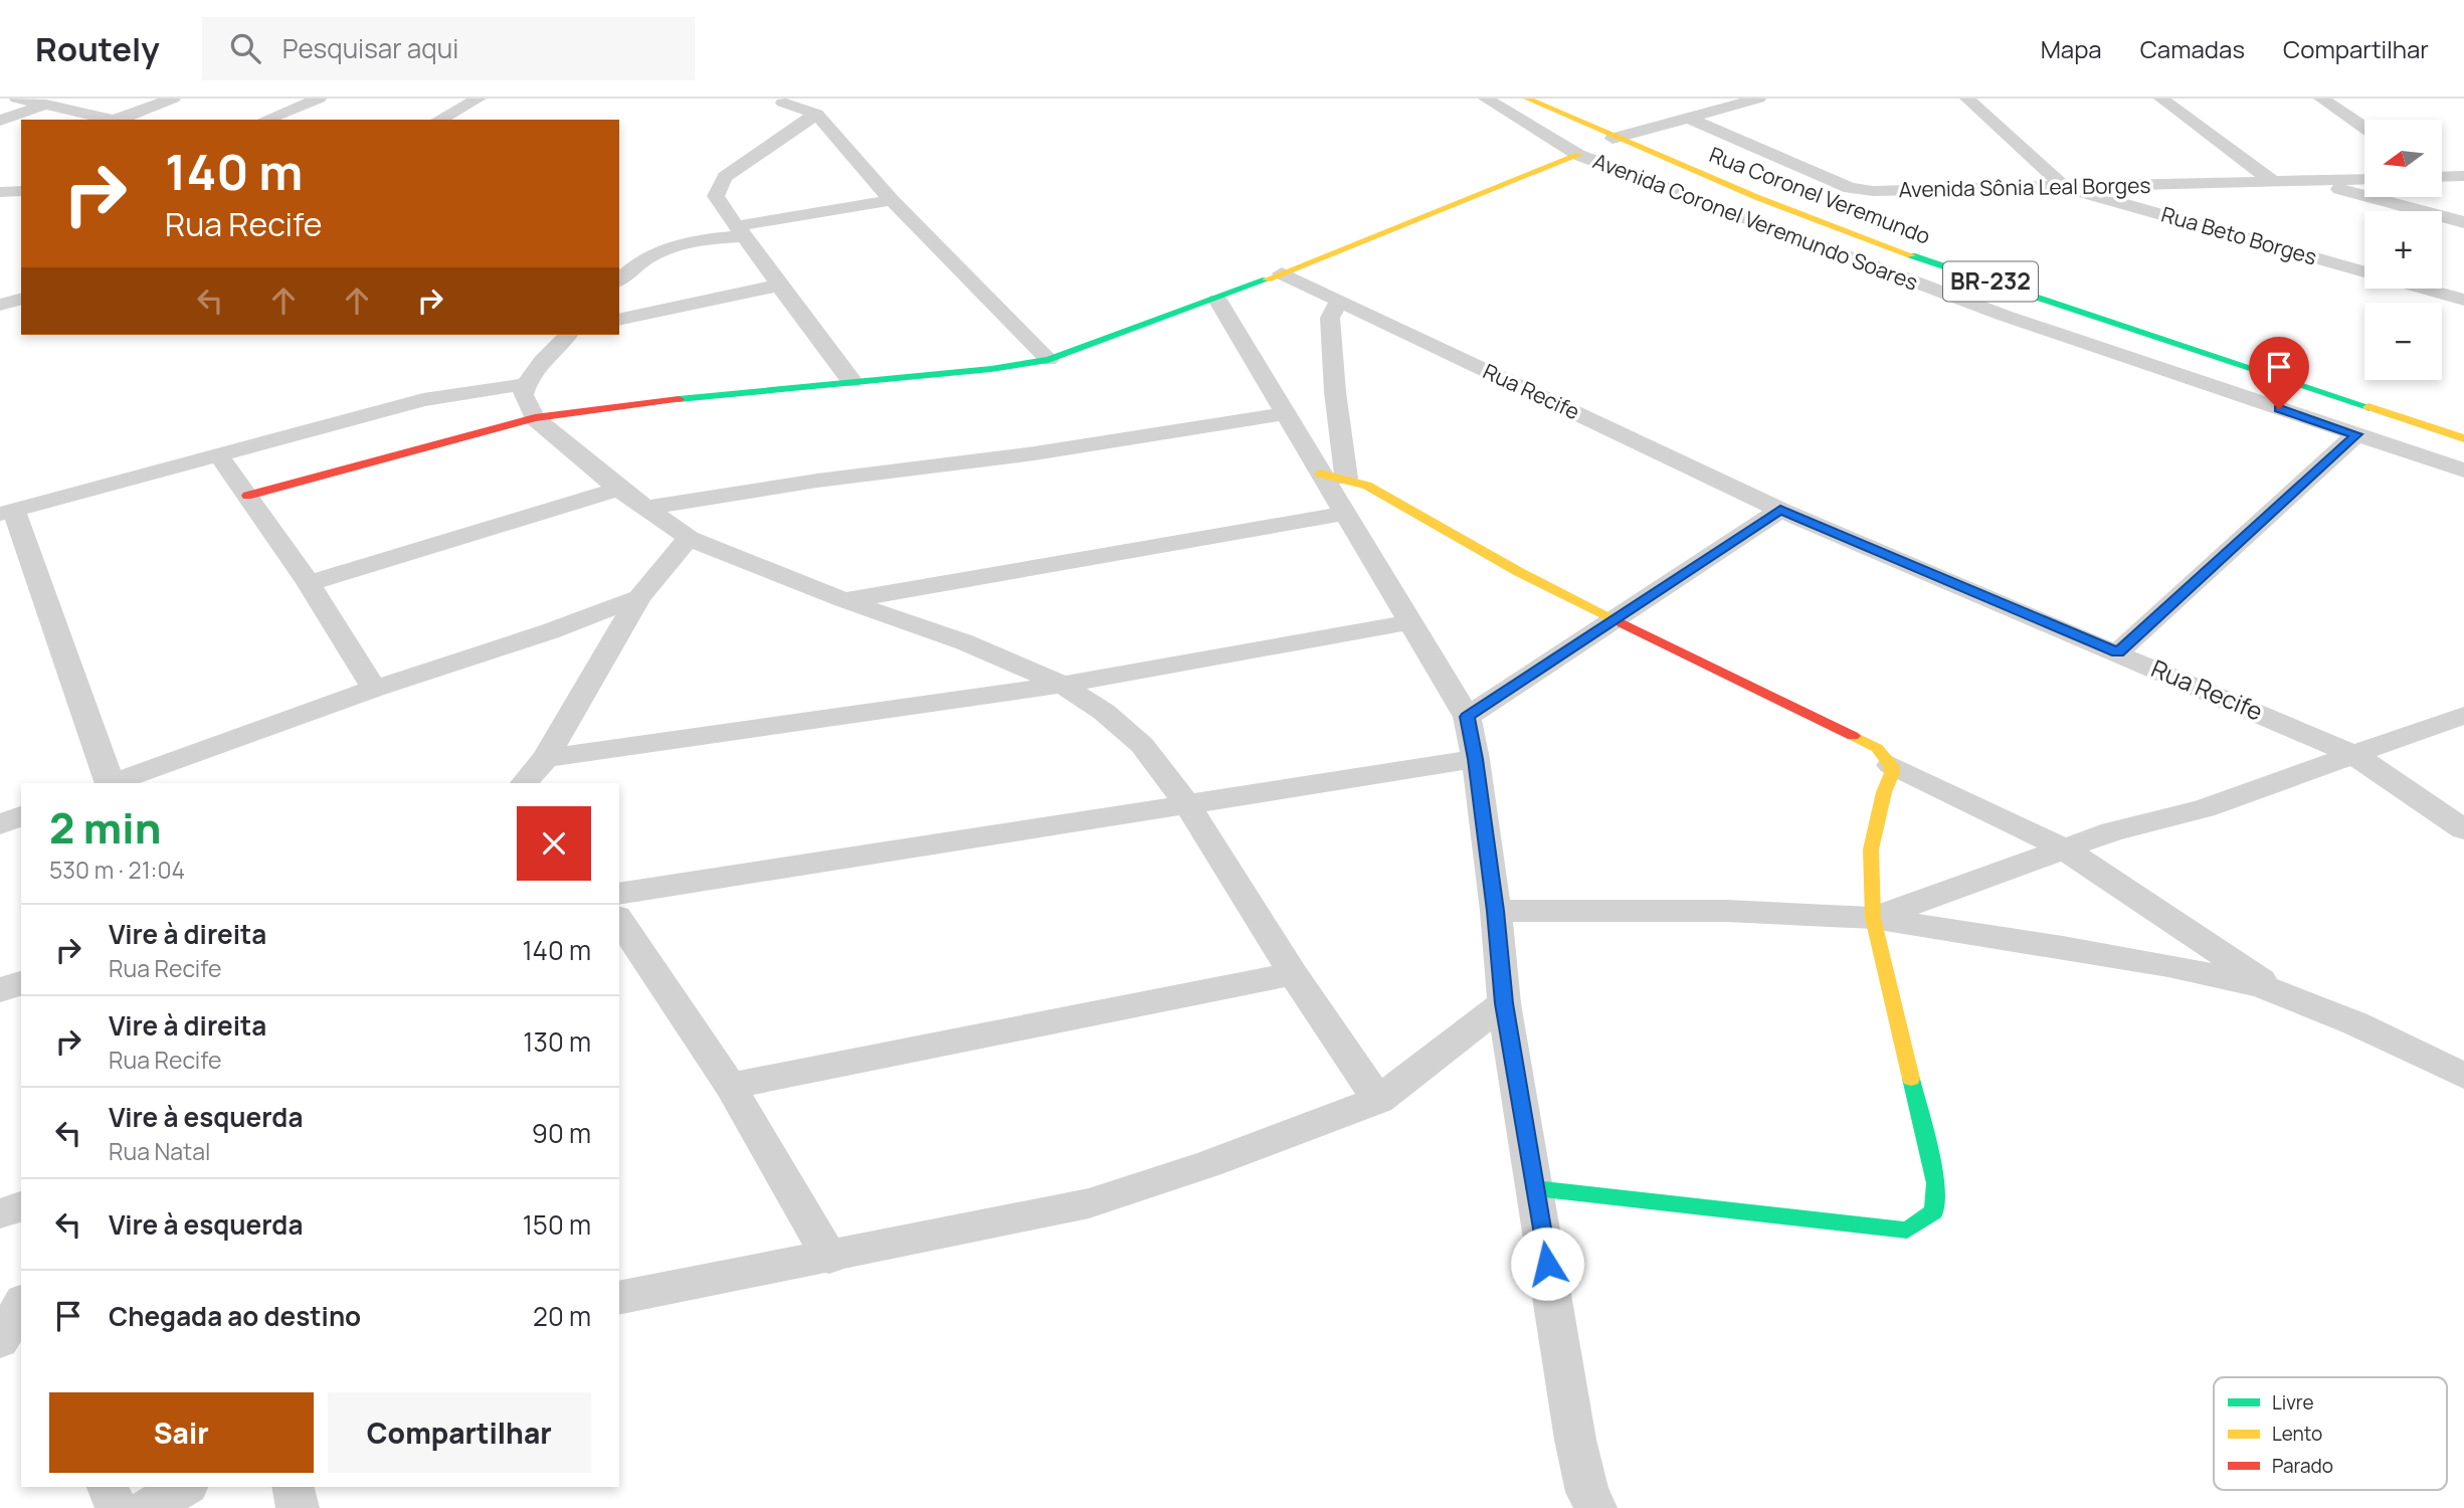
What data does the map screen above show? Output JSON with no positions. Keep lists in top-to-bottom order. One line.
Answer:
{"streets":{"main road":["Rua Coronel Veremundo","BR-232"],"street":["Avenida Sônia Leal Borges","Avenida Coronel Veremundo Soares","Rua Beto Borges","Rua Recife"]},"crossings":[["Avenida Sônia Leal Borges","Rua Beto Borges"]],"legend":["Livre","Lento","Parado"],"north":"left","page":{"header":"Routely","search":"Pesquisar aqui","nav":["Mapa","Camadas","Compartilhar"],"map_buttons":["+","−"],"turn":["140 m","Rua Recife"],"heading":["2 min","530 m · 21:04"],"list":[{"name":"Vire à direita","note":"Rua Recife","value":"140 m"},{"name":"Vire à direita","note":"Rua Recife","value":"130 m"},{"name":"Vire à esquerda","note":"Rua Natal","value":"90 m"},{"name":"Vire à esquerda","value":"150 m"},{"name":"Chegada ao destino","value":"20 m"}],"buttons":["Sair","Compartilhar"]}}
